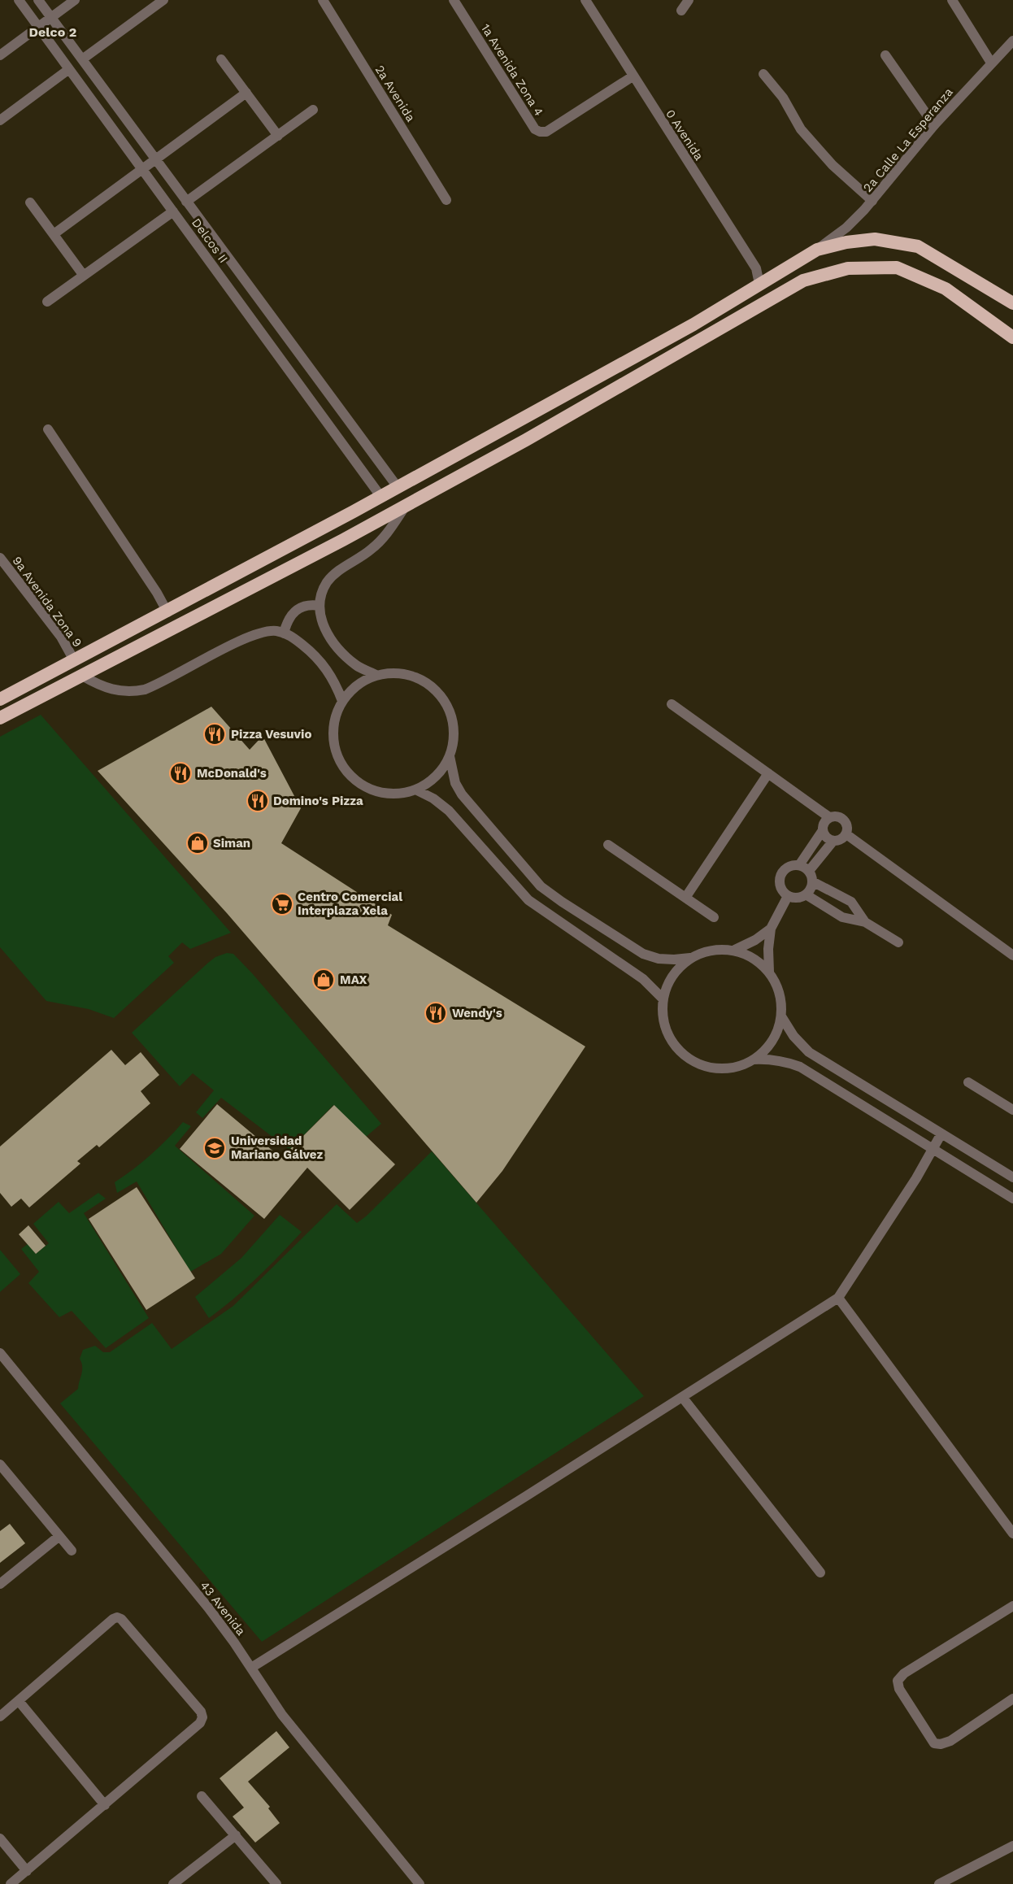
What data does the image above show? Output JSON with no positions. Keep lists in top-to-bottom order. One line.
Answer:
{"streets":{"street":["1a Avenida Zona 4","2a Avenida","0 Avenida","2a Calle La Esperanza","Delcos II","9a Avenida Zona 9","43 Avenida"]},"crossings":[["1a Avenida Zona 4","0 Avenida"]],"districts":["Delco 2"],"places":{"restaurant":["Pizza Vesuvio","McDonald's","Domino's Pizza","Wendy's"],"shop":["Siman","MAX"],"supermarket":["Centro Comercial Interplaza Xela"],"school or university":["Universidad Mariano Gálvez"]}}
